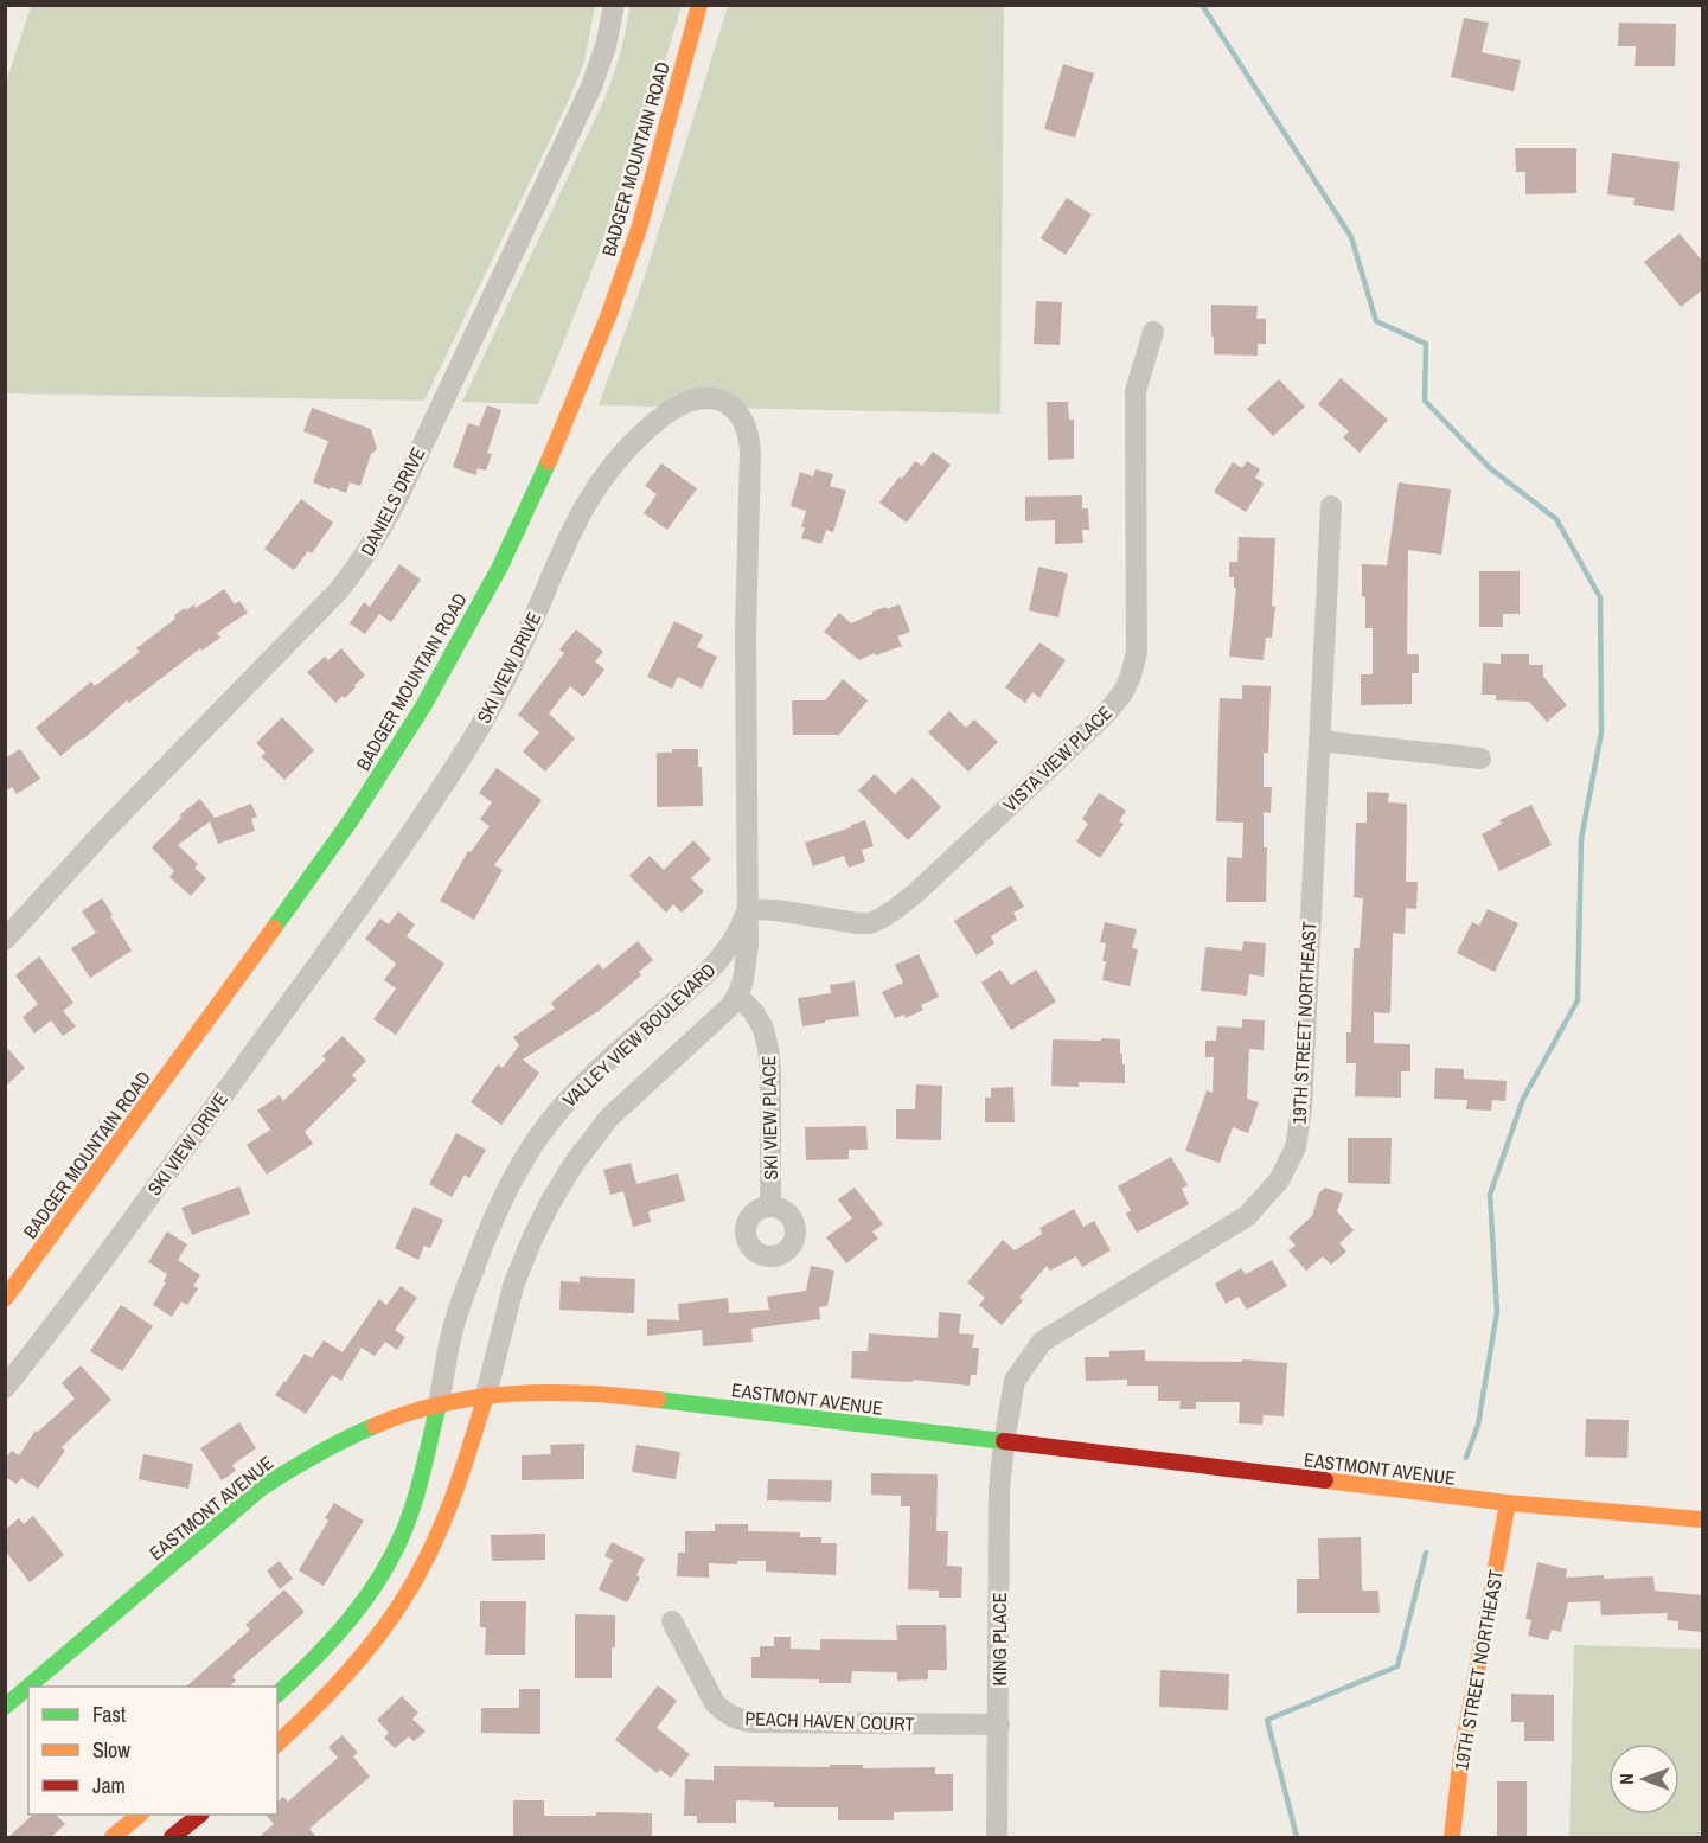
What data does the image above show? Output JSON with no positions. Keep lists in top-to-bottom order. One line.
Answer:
{"streets":{"main road":["BADGER MOUNTAIN ROAD","19TH STREET NORTHEAST","VALLEY VIEW BOULEVARD","EASTMONT AVENUE"],"street":["DANIELS DRIVE","SKI VIEW DRIVE","VISTA VIEW PLACE","SKI VIEW PLACE","KING PLACE","PEACH HAVEN COURT"]},"crossings":[["SKI VIEW DRIVE","VISTA VIEW PLACE"],["SKI VIEW DRIVE","VALLEY VIEW BOULEVARD"],["VISTA VIEW PLACE","VALLEY VIEW BOULEVARD"],["19TH STREET NORTHEAST","EASTMONT AVENUE"],["19TH STREET NORTHEAST","KING PLACE"],["VALLEY VIEW BOULEVARD","SKI VIEW PLACE"],["VALLEY VIEW BOULEVARD","EASTMONT AVENUE"],["EASTMONT AVENUE","KING PLACE"],["KING PLACE","PEACH HAVEN COURT"]],"legend":["Fast","Slow","Jam"],"north":"left"}
